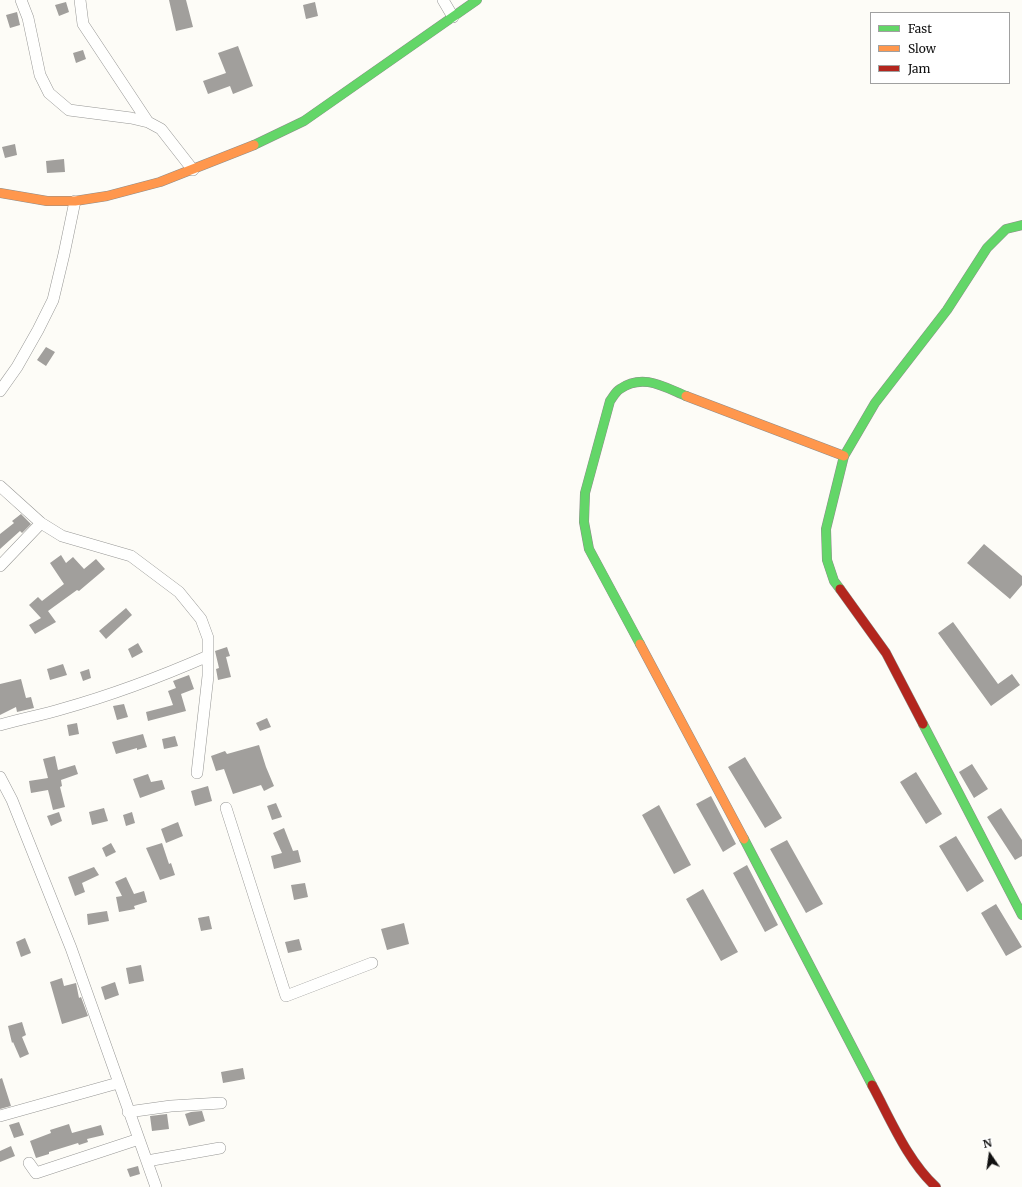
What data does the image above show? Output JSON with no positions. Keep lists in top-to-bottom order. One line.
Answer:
{"legend":["Fast","Slow","Jam"],"north":"top"}
